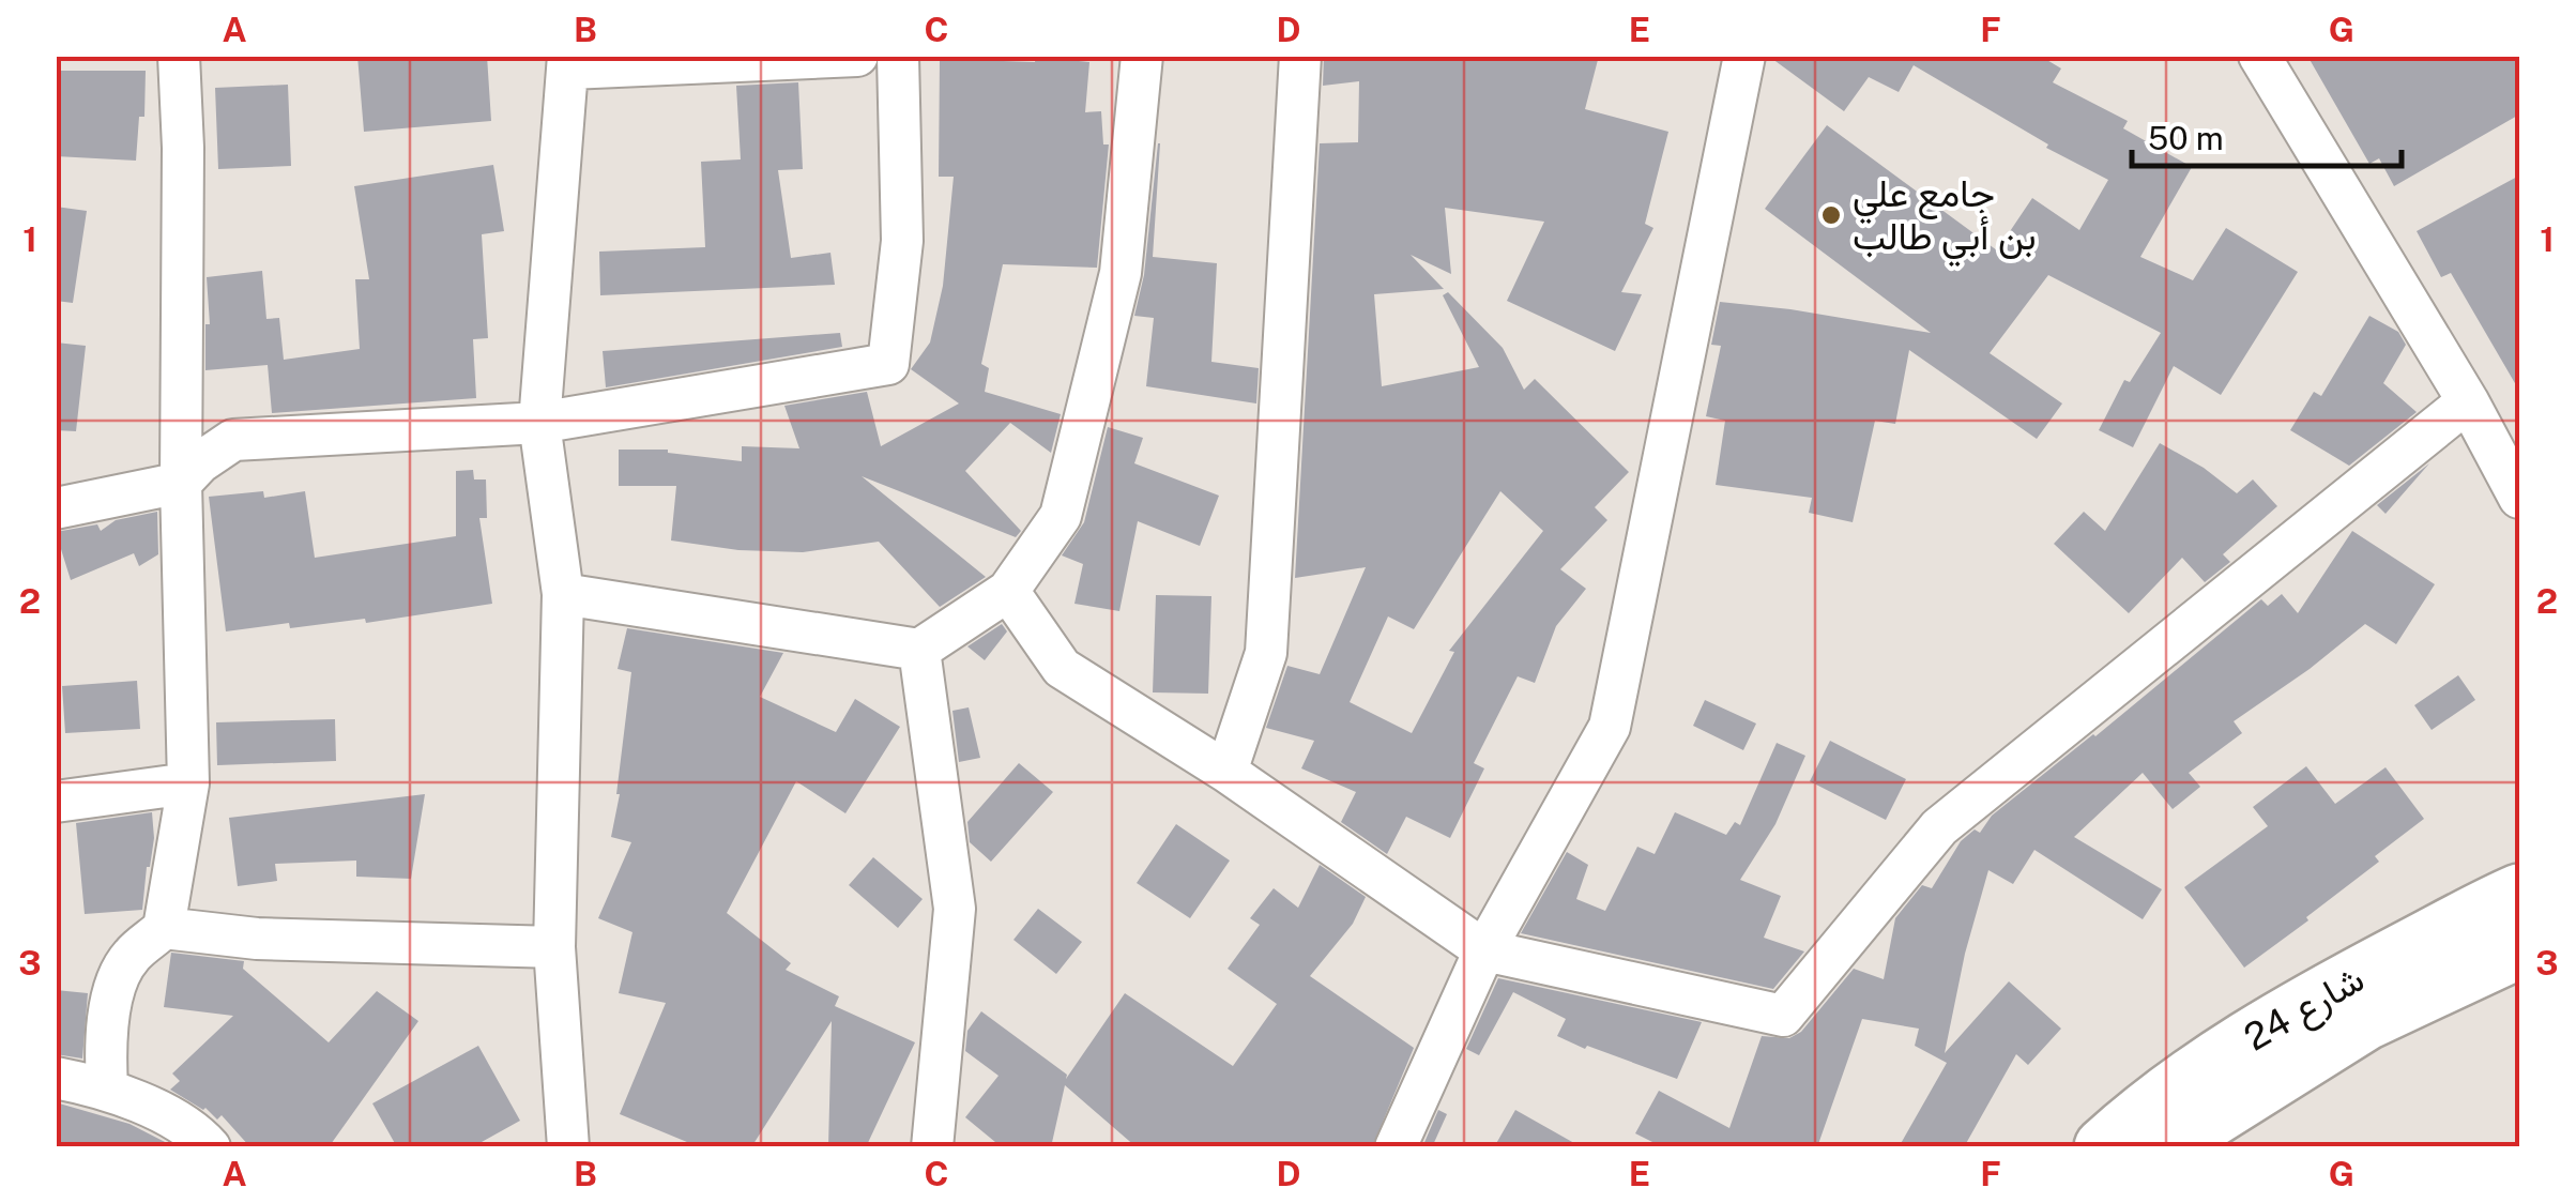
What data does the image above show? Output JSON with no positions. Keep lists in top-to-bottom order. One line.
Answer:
{"streets":{"street":["شارع 24"]},"places":["جامع علي بن أبي طالب"],"scale_bar":"50 m","grid":{"columns":["A","B","C","D","E","F","G"],"rows":["1","2","3"]}}
